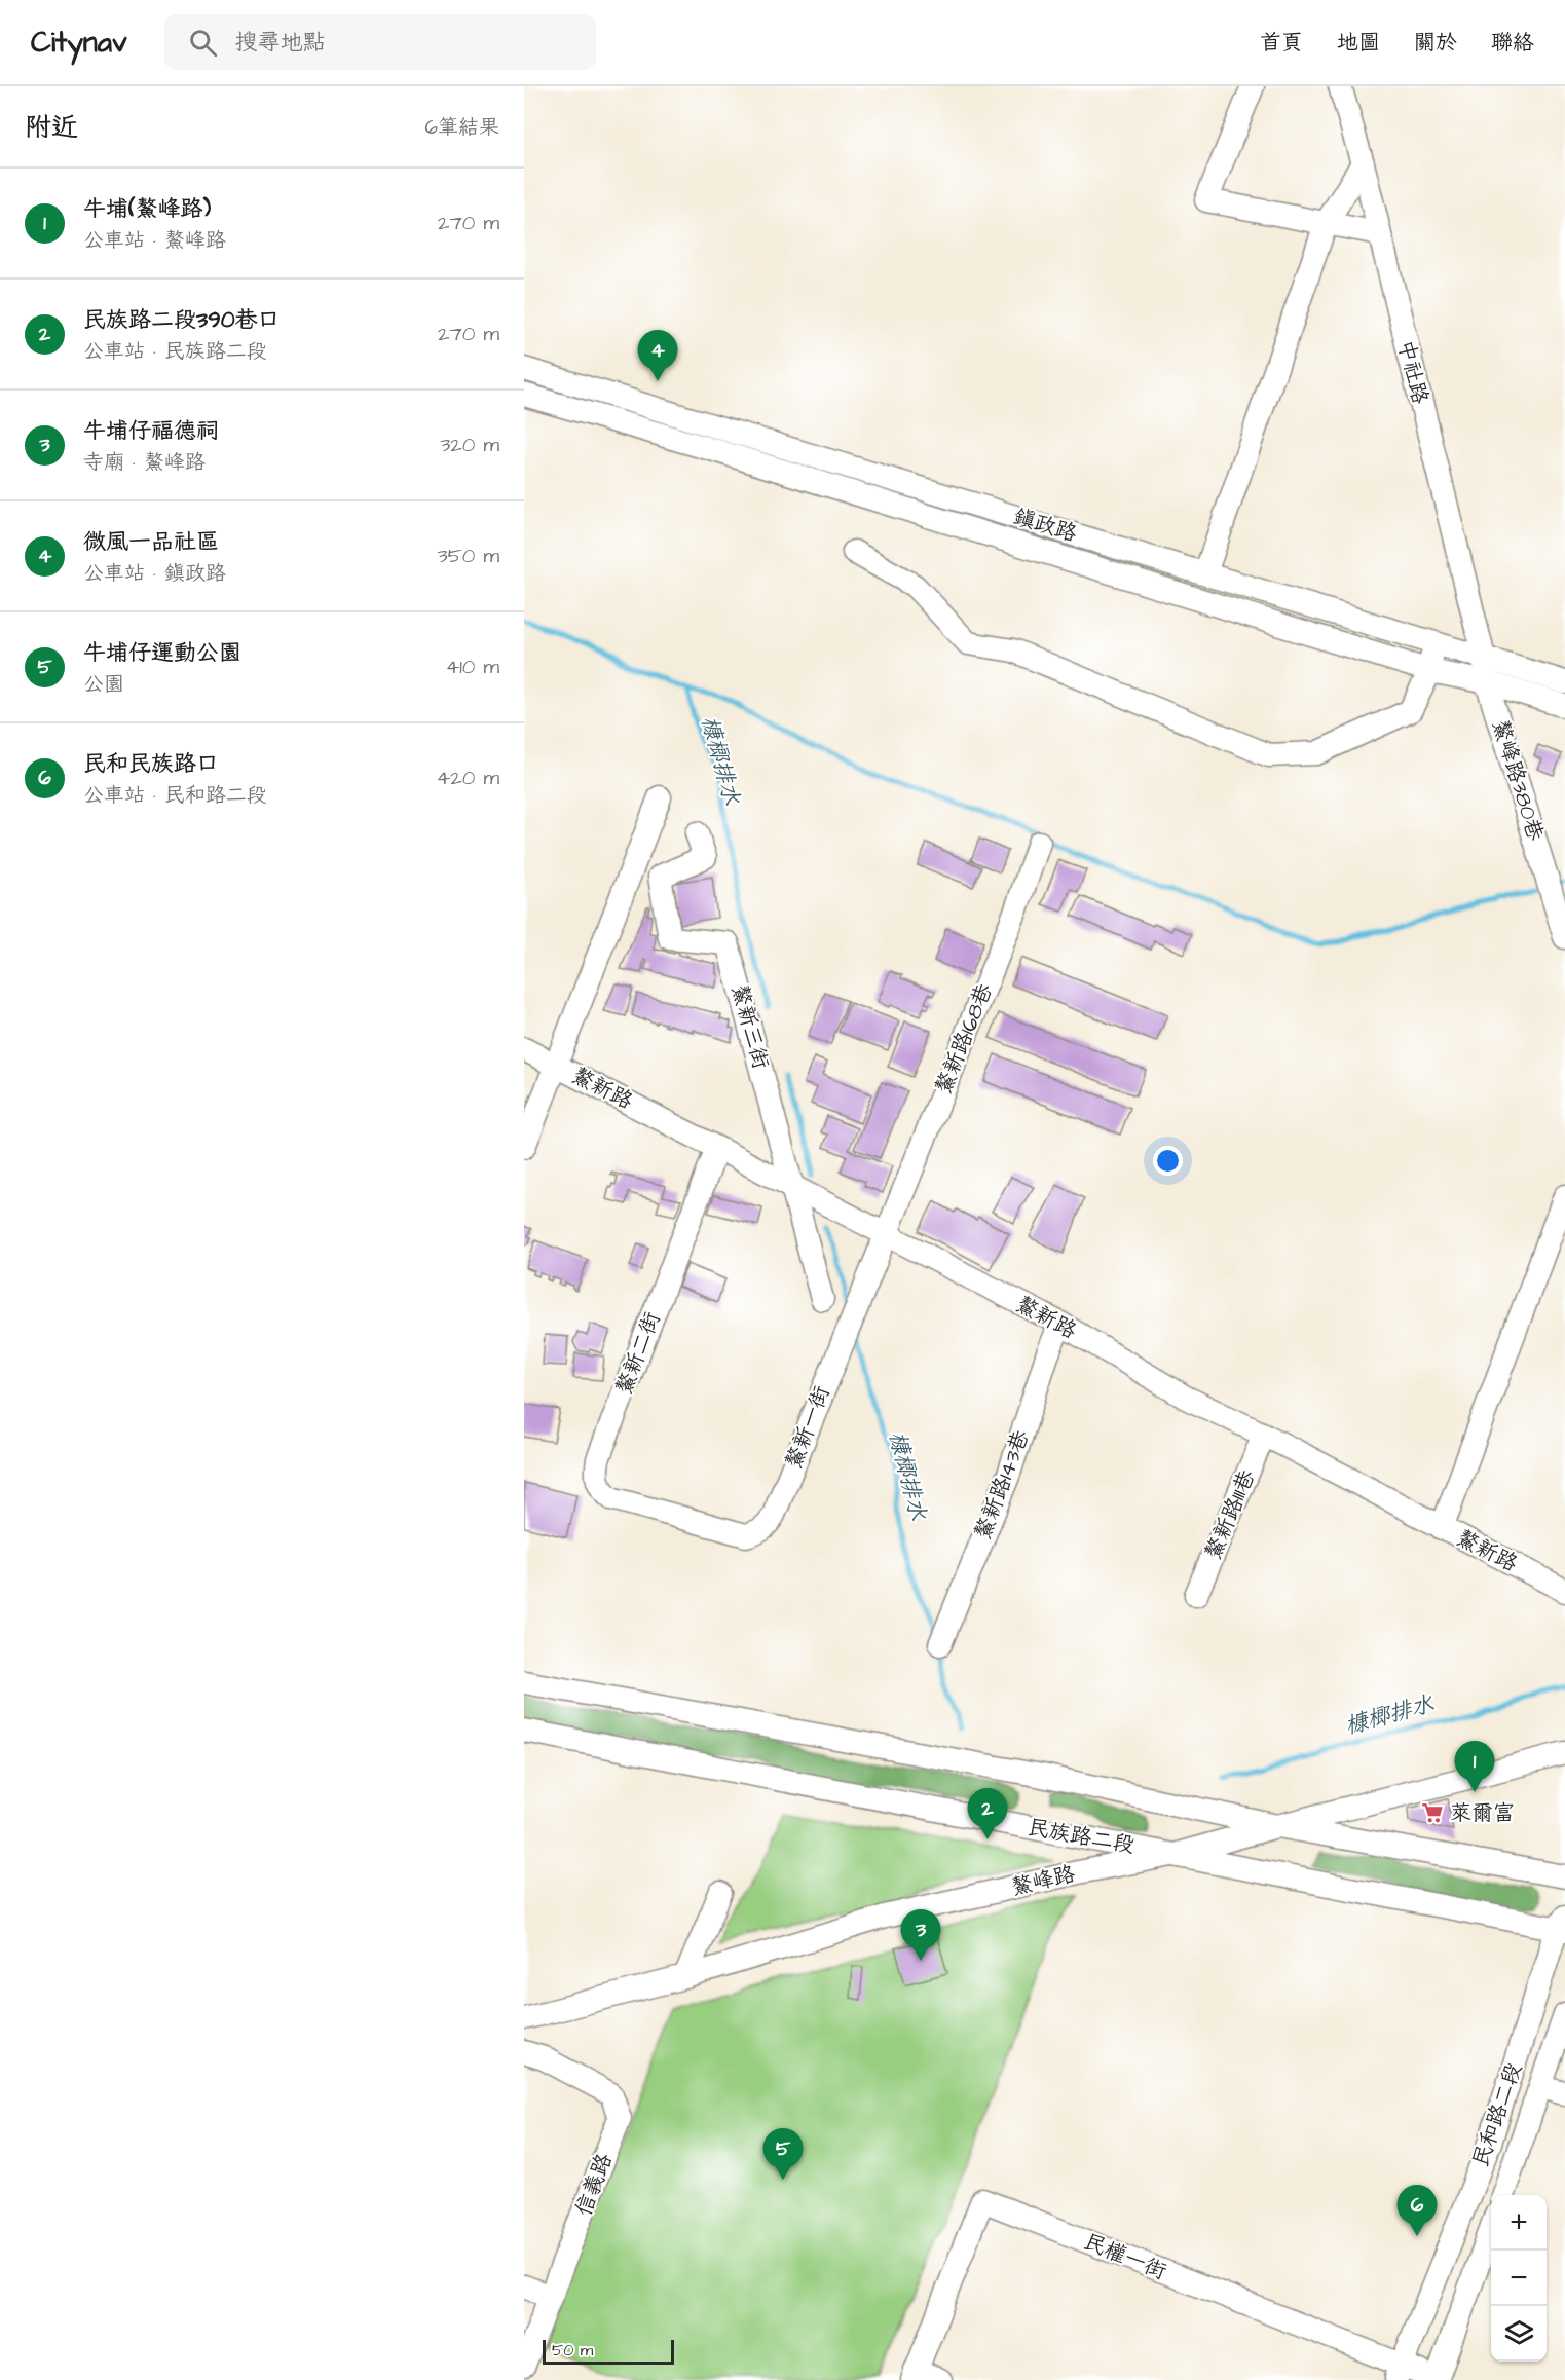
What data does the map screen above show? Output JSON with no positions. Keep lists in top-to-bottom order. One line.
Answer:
{"streets":{"street":["中社路","鎮政路","鰲峰路380巷","鰲新三街","鰲新路168巷","鰲新路","鰲新二街","鰲新一街","鰲新路143巷","鰲新路111巷","民族路二段","鰲峰路","民和路二段","信義路","民權一街"]},"crossings":[["中社路","鎮政路"],["中社路","鰲峰路380巷"],["鎮政路","鰲峰路380巷"],["鰲新三街","鰲新路"],["鰲新路168巷","鰲新路"],["鰲新路168巷","鰲新一街"],["鰲新路","鰲新二街"],["鰲新路","鰲新一街"],["鰲新路","鰲新路143巷"],["鰲新路","鰲新路111巷"],["鰲新二街","鰲新一街"],["民族路二段","鰲峰路"],["民族路二段","民和路二段"],["民和路二段","民權一街"]],"water":["槺榔排水"],"places":{"supermarket":["萊爾富"]},"scale_bar":"50 m","page":{"header":"Citynav","search":"搜尋地點","nav":["首頁","地圖","關於","聯絡"],"heading":["附近","6筆結果"],"list":[{"mark":"1","name":"牛埔(鰲峰路)","note":"公車站 · 鰲峰路","value":"270 m"},{"mark":"2","name":"民族路二段390巷口","note":"公車站 · 民族路二段","value":"270 m"},{"mark":"3","name":"牛埔仔福德祠","note":"寺廟 · 鰲峰路","value":"320 m"},{"mark":"4","name":"微風一品社區","note":"公車站 · 鎮政路","value":"350 m"},{"mark":"5","name":"牛埔仔運動公園","note":"公園","value":"410 m"},{"mark":"6","name":"民和民族路口","note":"公車站 · 民和路二段","value":"420 m"}],"pins":["4","1","2","3","5","6"],"map_buttons":["+","−"],"scale":"50 m"}}
